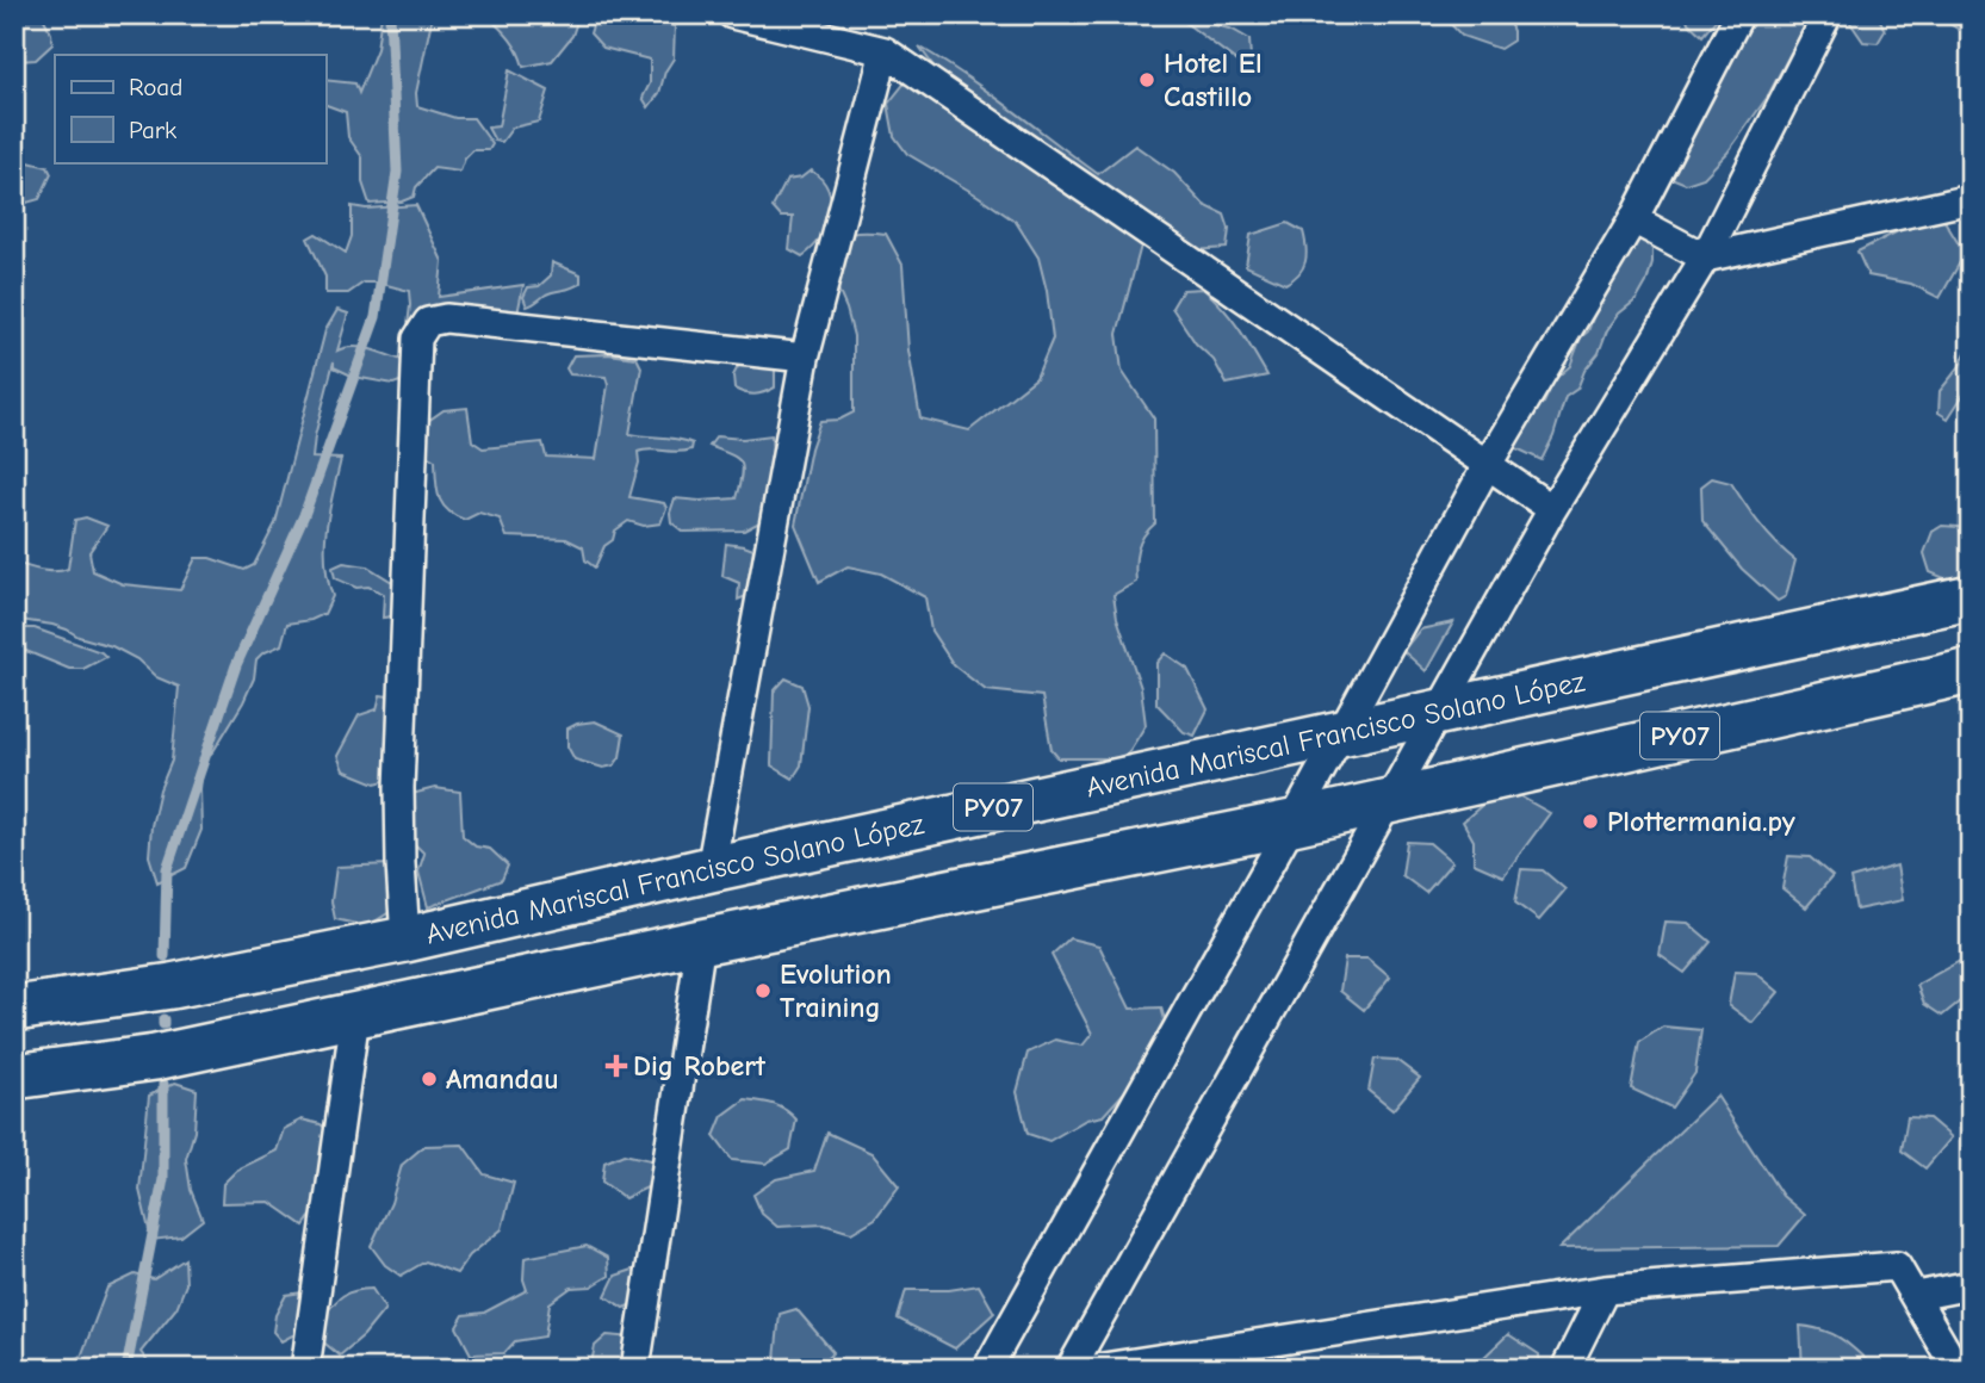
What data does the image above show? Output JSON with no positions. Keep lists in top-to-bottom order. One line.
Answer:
{"streets":{"main road":["Avenida Mariscal Francisco Solano López","PY07"]},"places":{"other":["Hotel El Castillo","Plottermania.py","Evolution Training","Amandau"],"health":["Dig Robert"]},"legend":["Road","Park"]}
